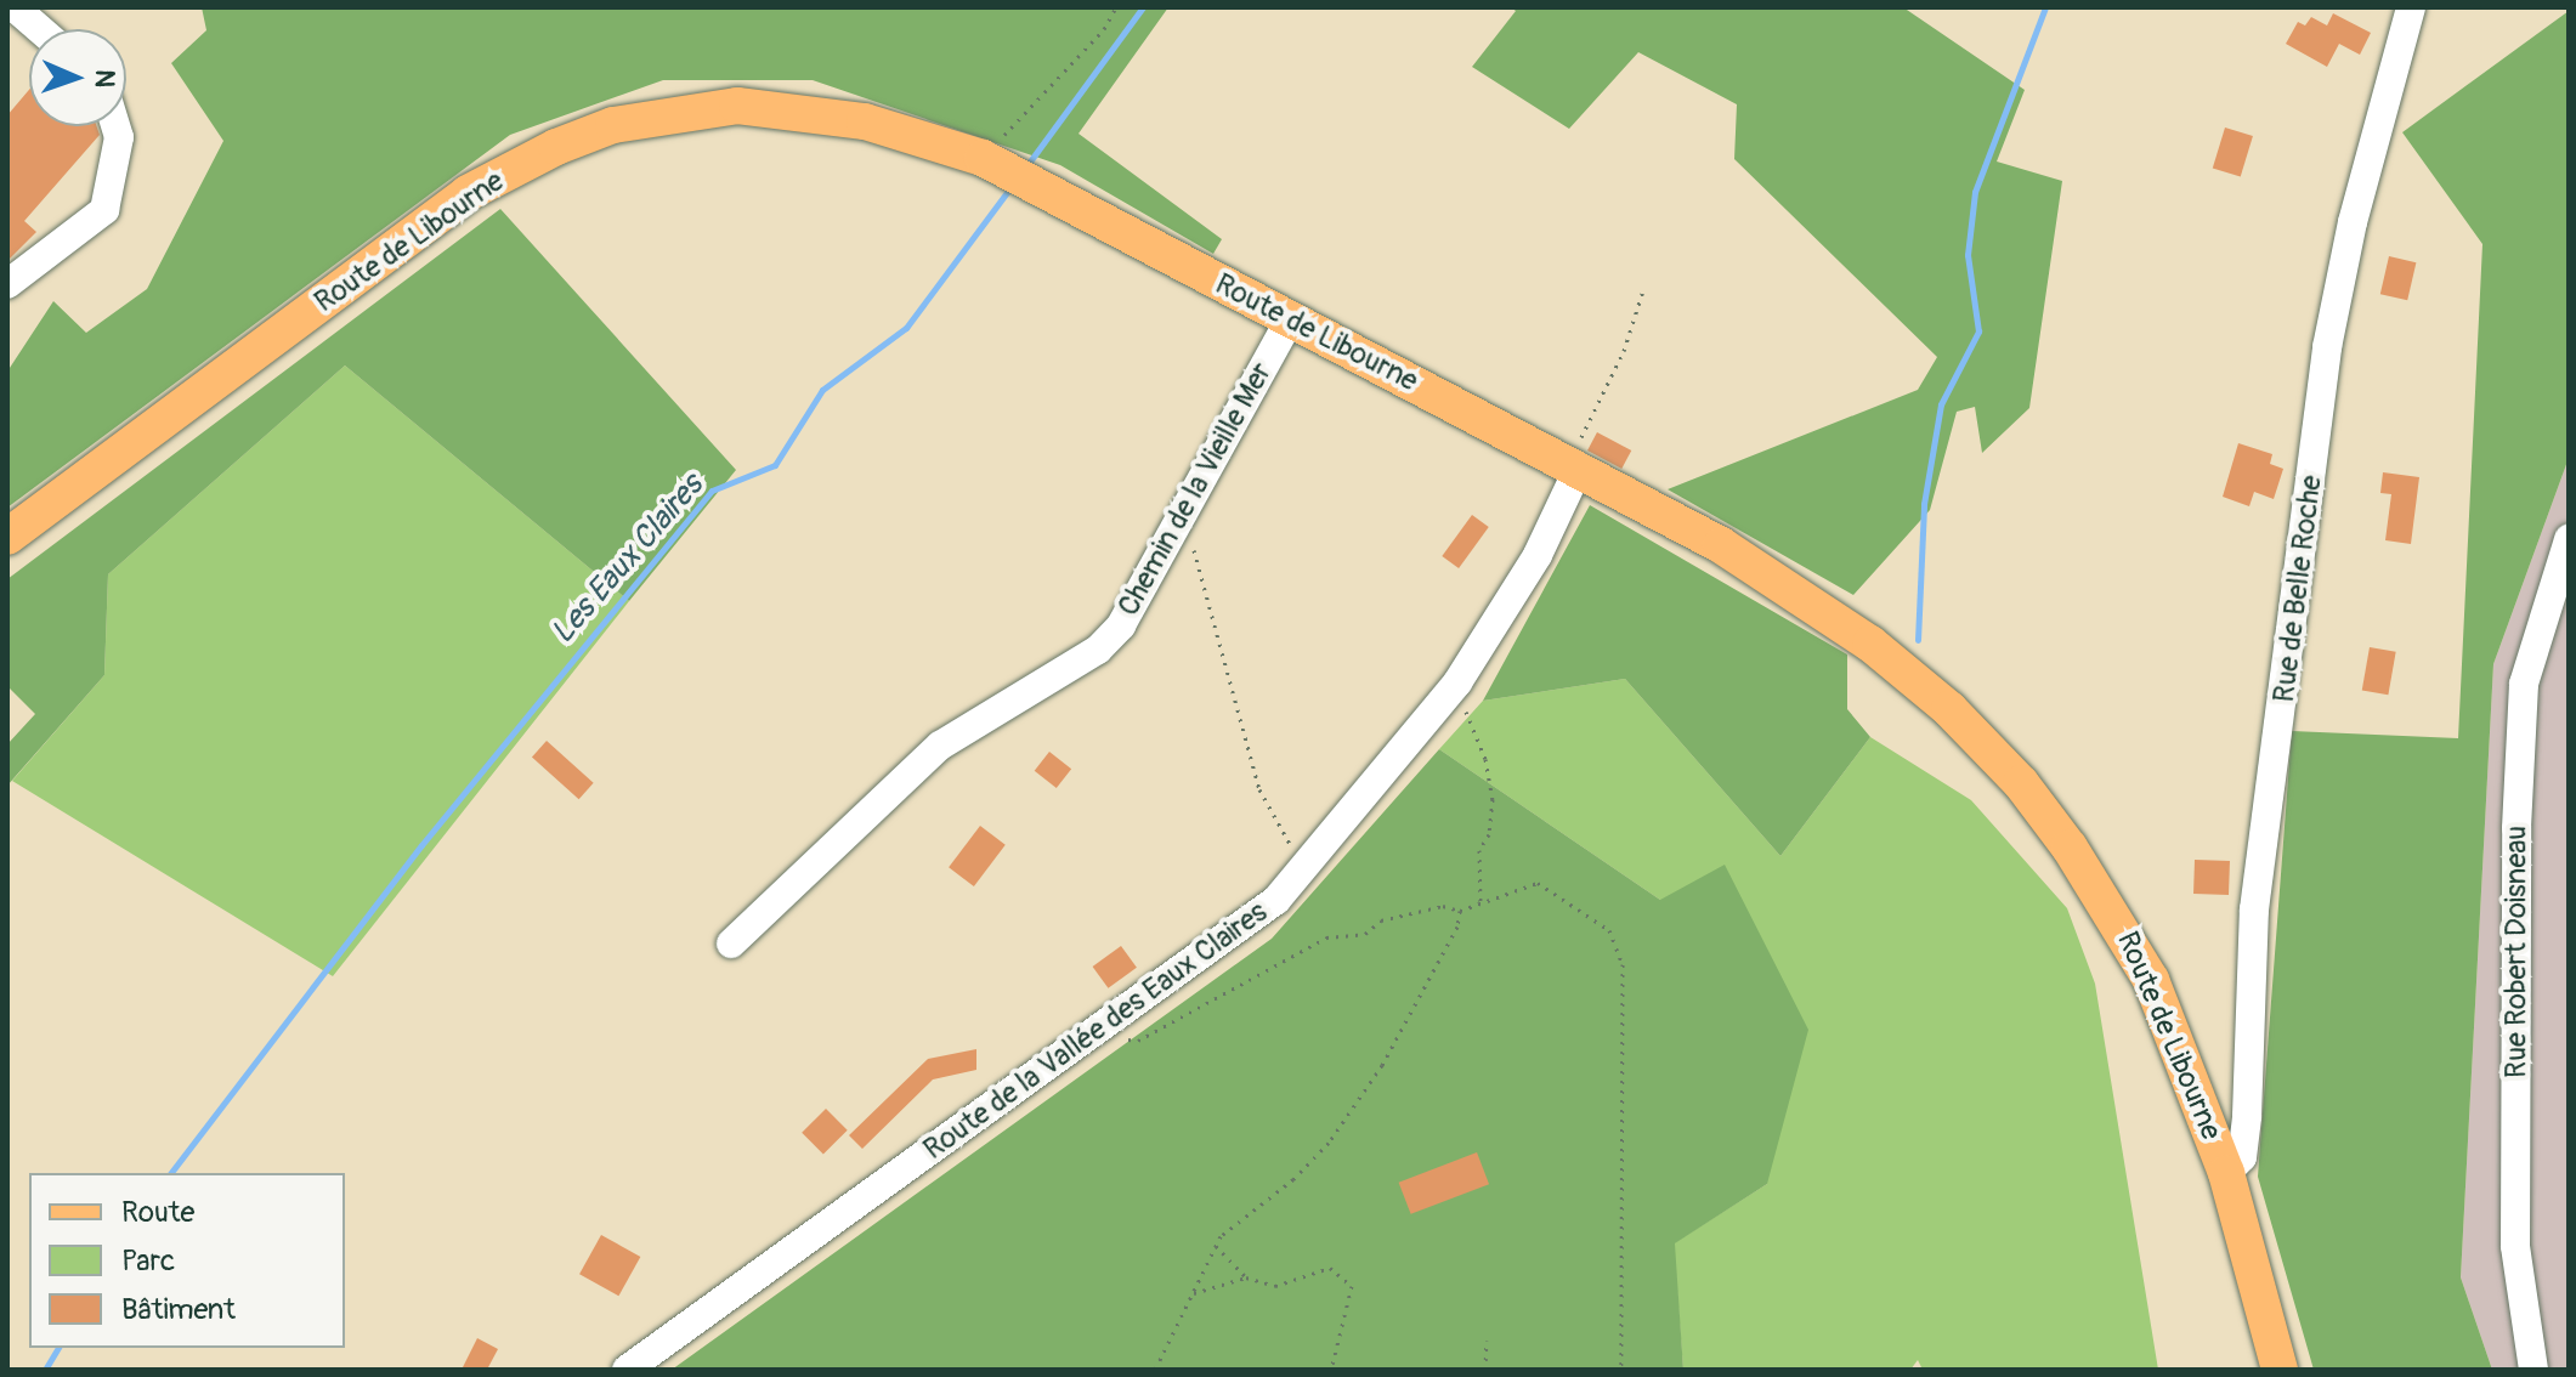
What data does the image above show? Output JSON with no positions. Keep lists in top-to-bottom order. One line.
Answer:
{"streets":{"main road":["Route de Libourne"],"street":["Chemin de la Vieille Mer","Rue de Belle Roche","Rue Robert Doisneau","Route de la Vallée des Eaux Claires"]},"crossings":[["Route de Libourne","Chemin de la Vieille Mer"],["Route de Libourne","Rue de Belle Roche"],["Route de Libourne","Route de la Vallée des Eaux Claires"]],"water":["Les Eaux Claires"],"legend":["Route","Parc","Bâtiment"],"north":"right"}
